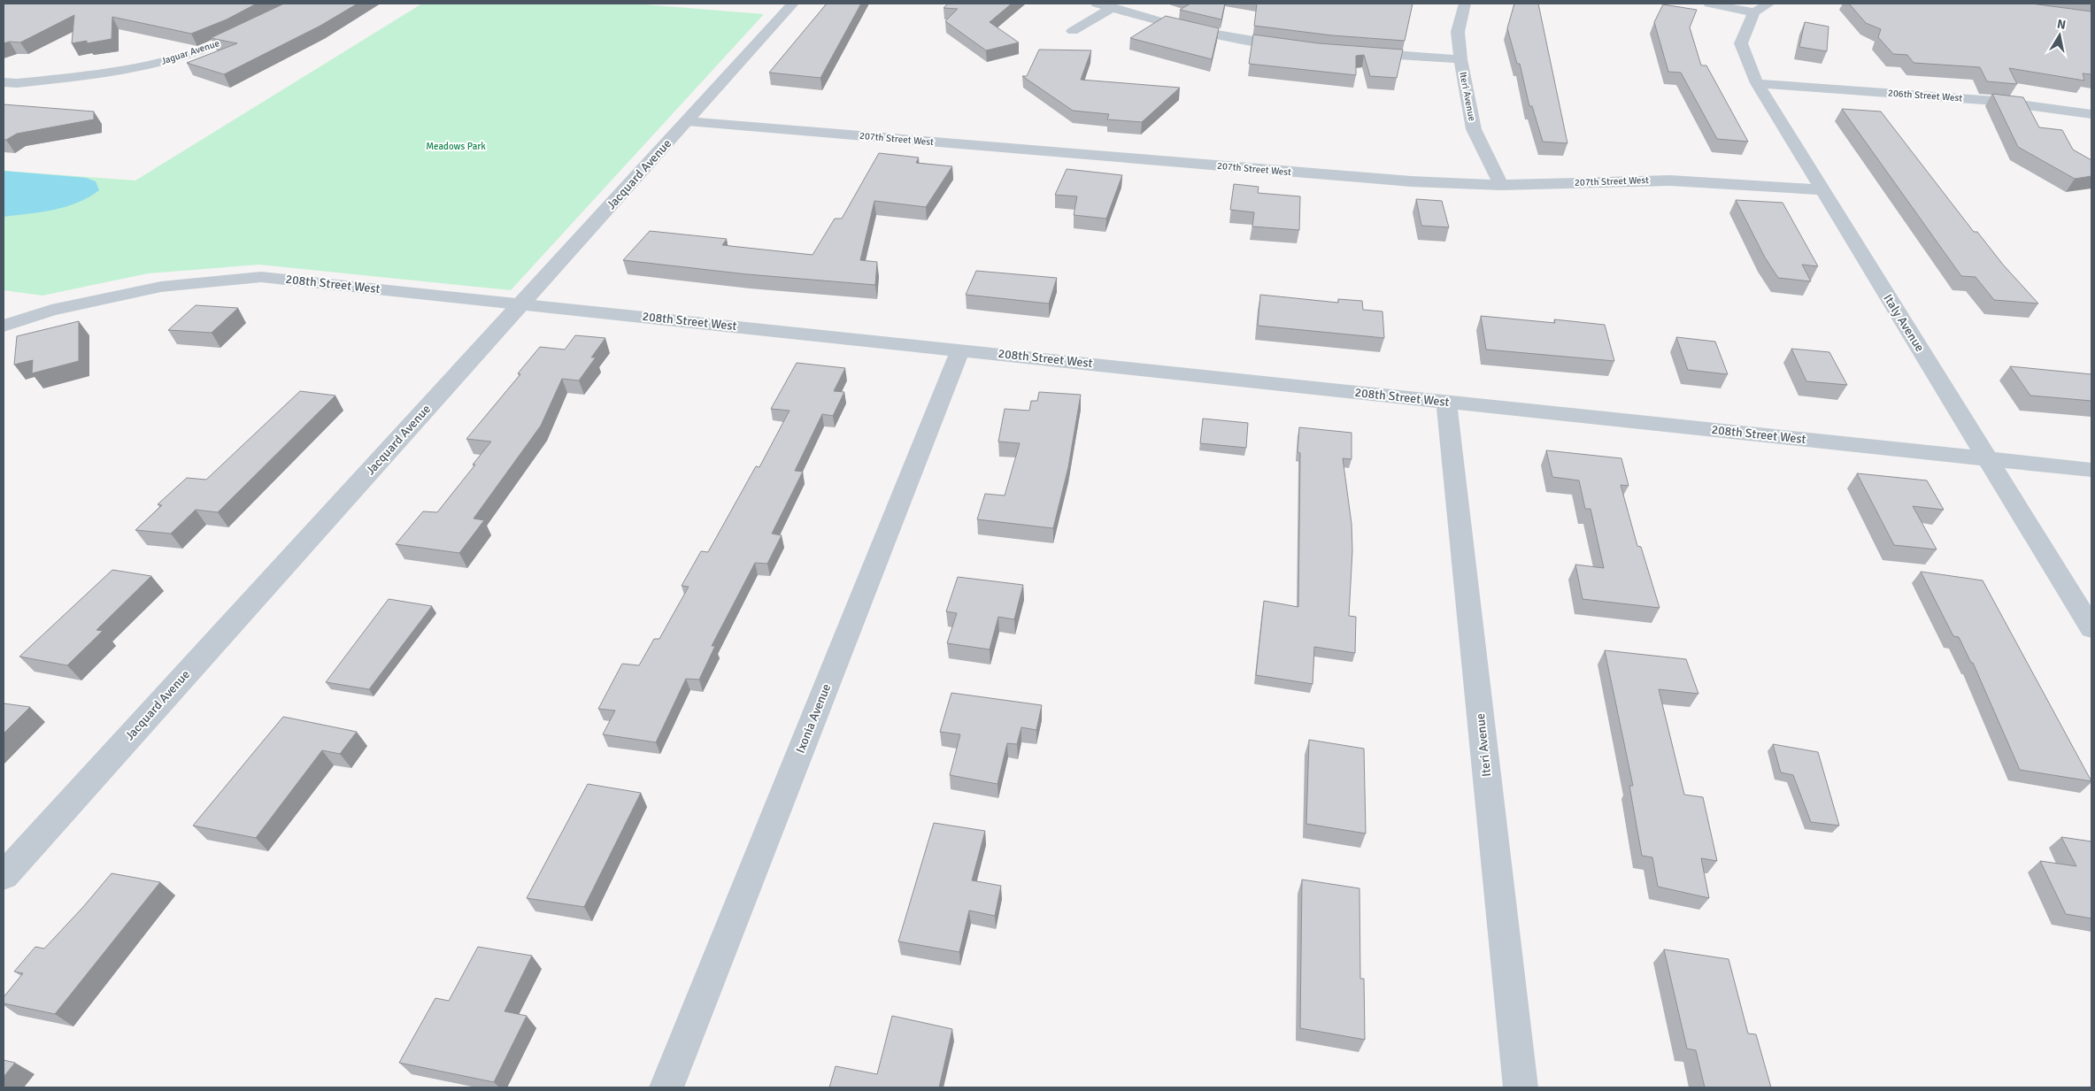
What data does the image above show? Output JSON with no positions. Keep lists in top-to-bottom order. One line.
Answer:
{"streets":{"street":["Jaguar Avenue","206th Street West","Iteri Avenue","207th Street West","Jacquard Avenue","208th Street West","Italy Avenue","Ixonia Avenue"]},"crossings":[["206th Street West","Italy Avenue"],["Iteri Avenue","207th Street West"],["Iteri Avenue","208th Street West"],["207th Street West","Jacquard Avenue"],["207th Street West","Italy Avenue"],["Jacquard Avenue","208th Street West"],["208th Street West","Italy Avenue"],["208th Street West","Ixonia Avenue"]],"parks":["Meadows Park"],"north":"top"}
